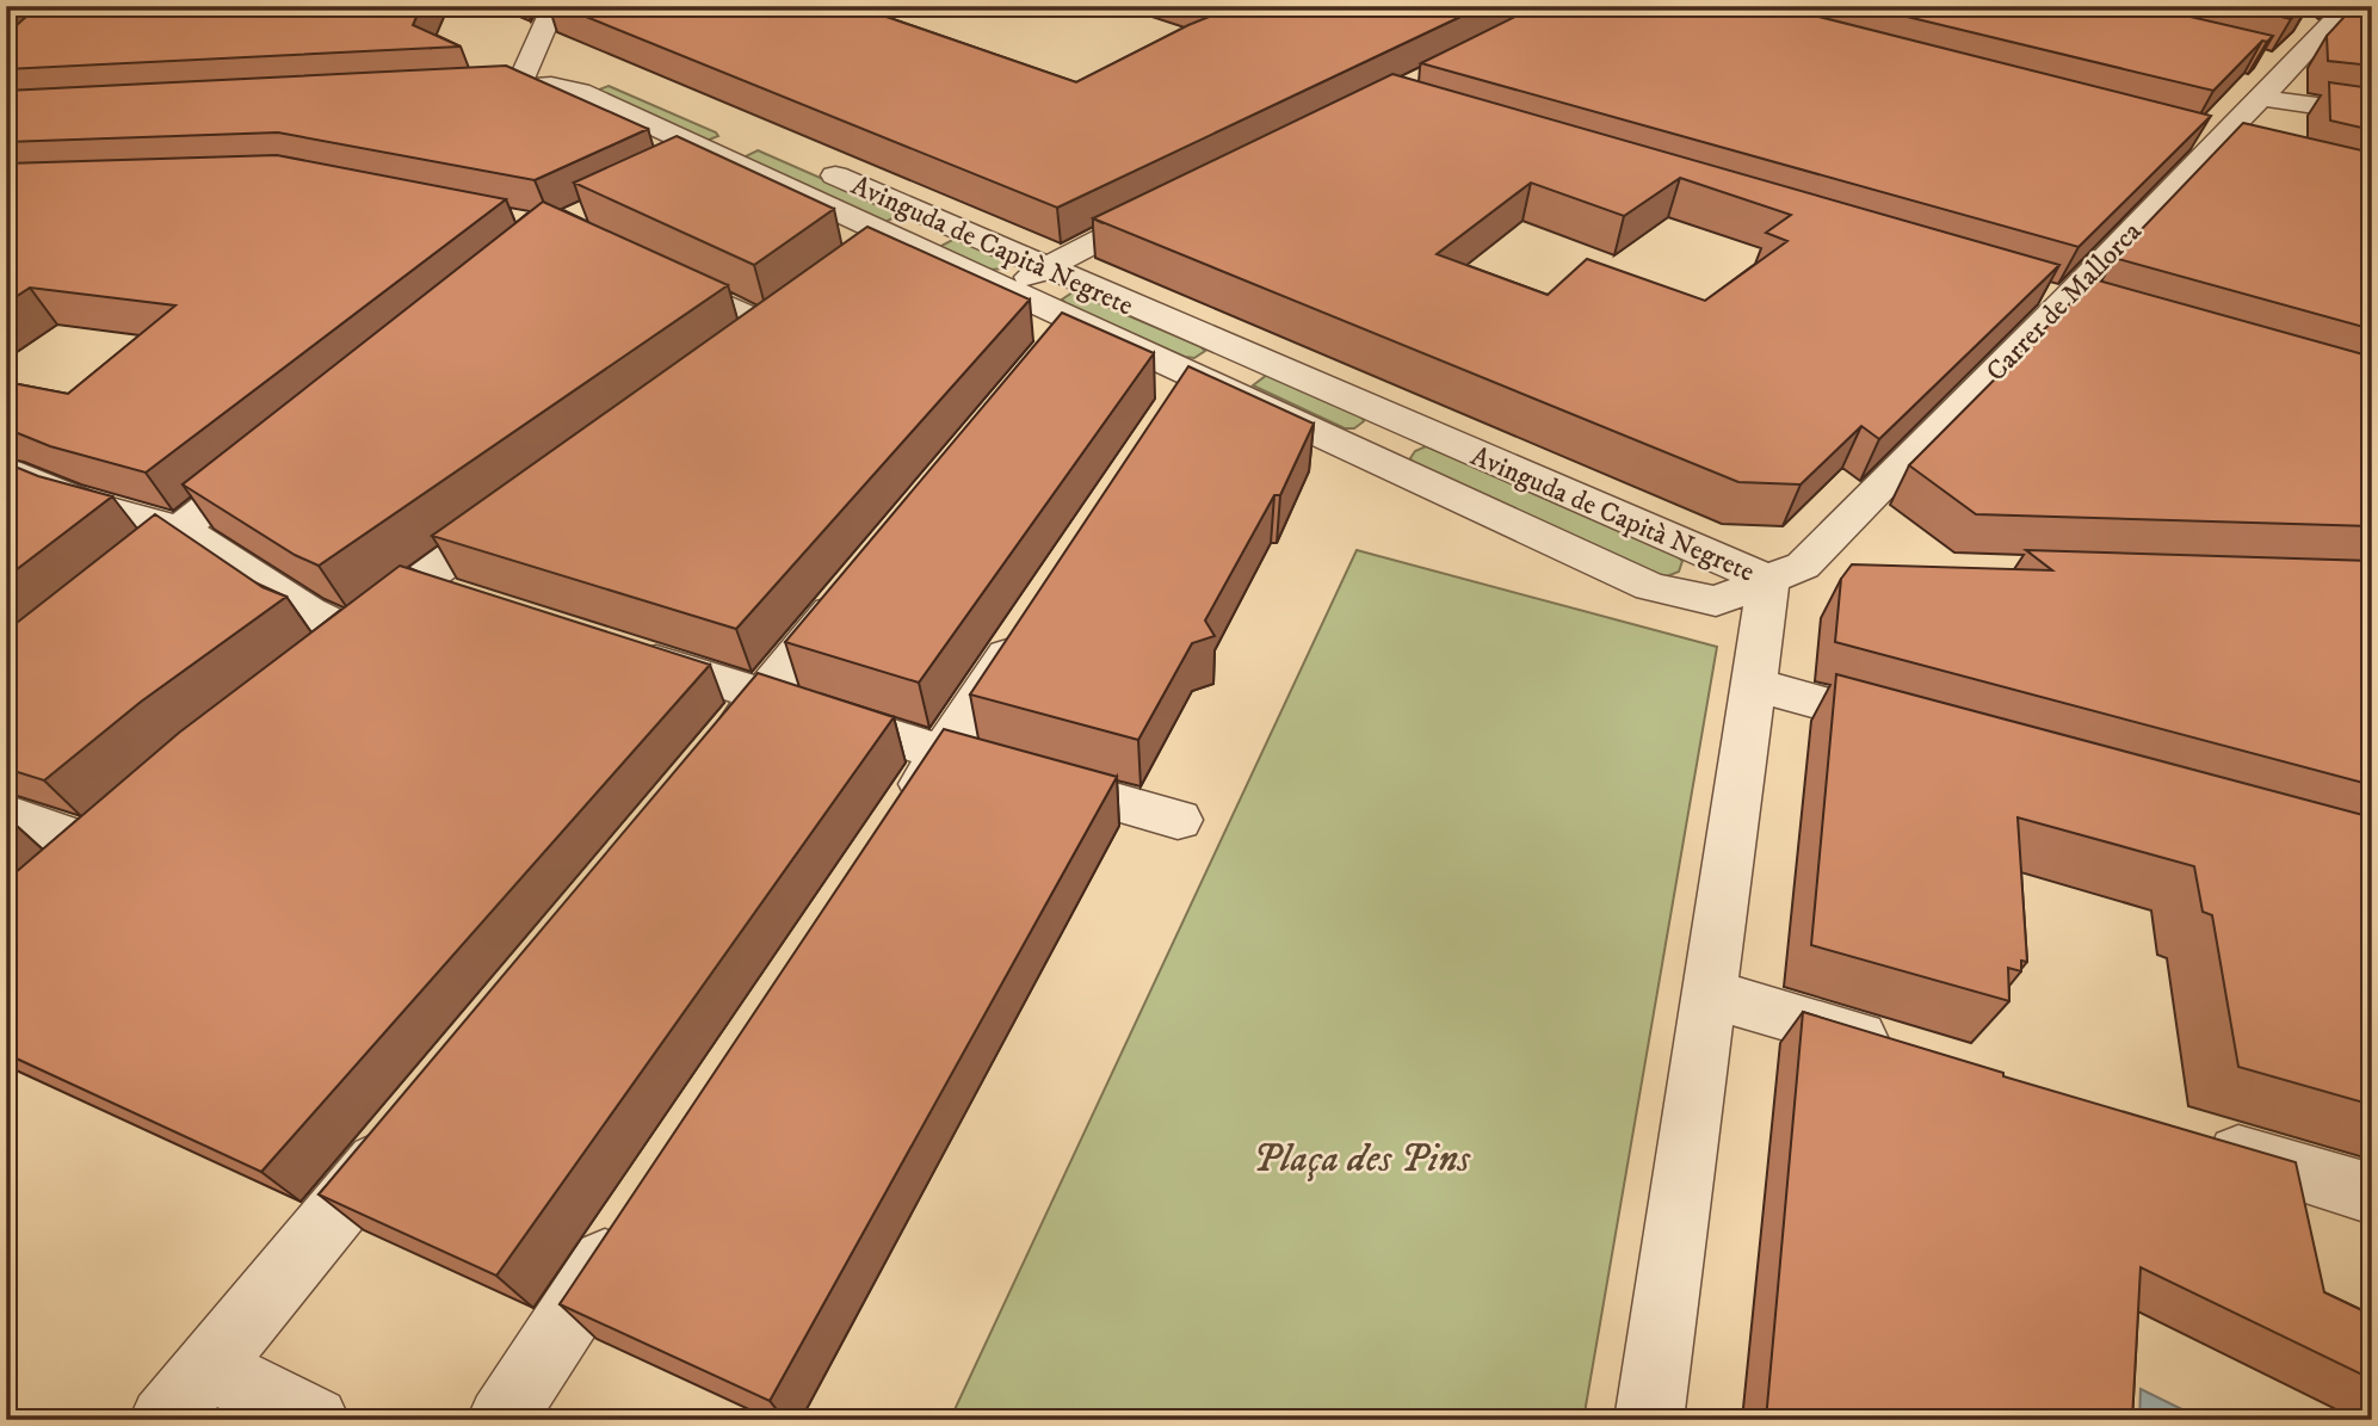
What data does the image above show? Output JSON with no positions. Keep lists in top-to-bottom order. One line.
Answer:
{"streets":{"street":["Avinguda de Capità Negrete","Carrer de Mallorca"]},"crossings":[["Avinguda de Capità Negrete","Carrer de Mallorca"]],"parks":["Plaça des Pins"]}
